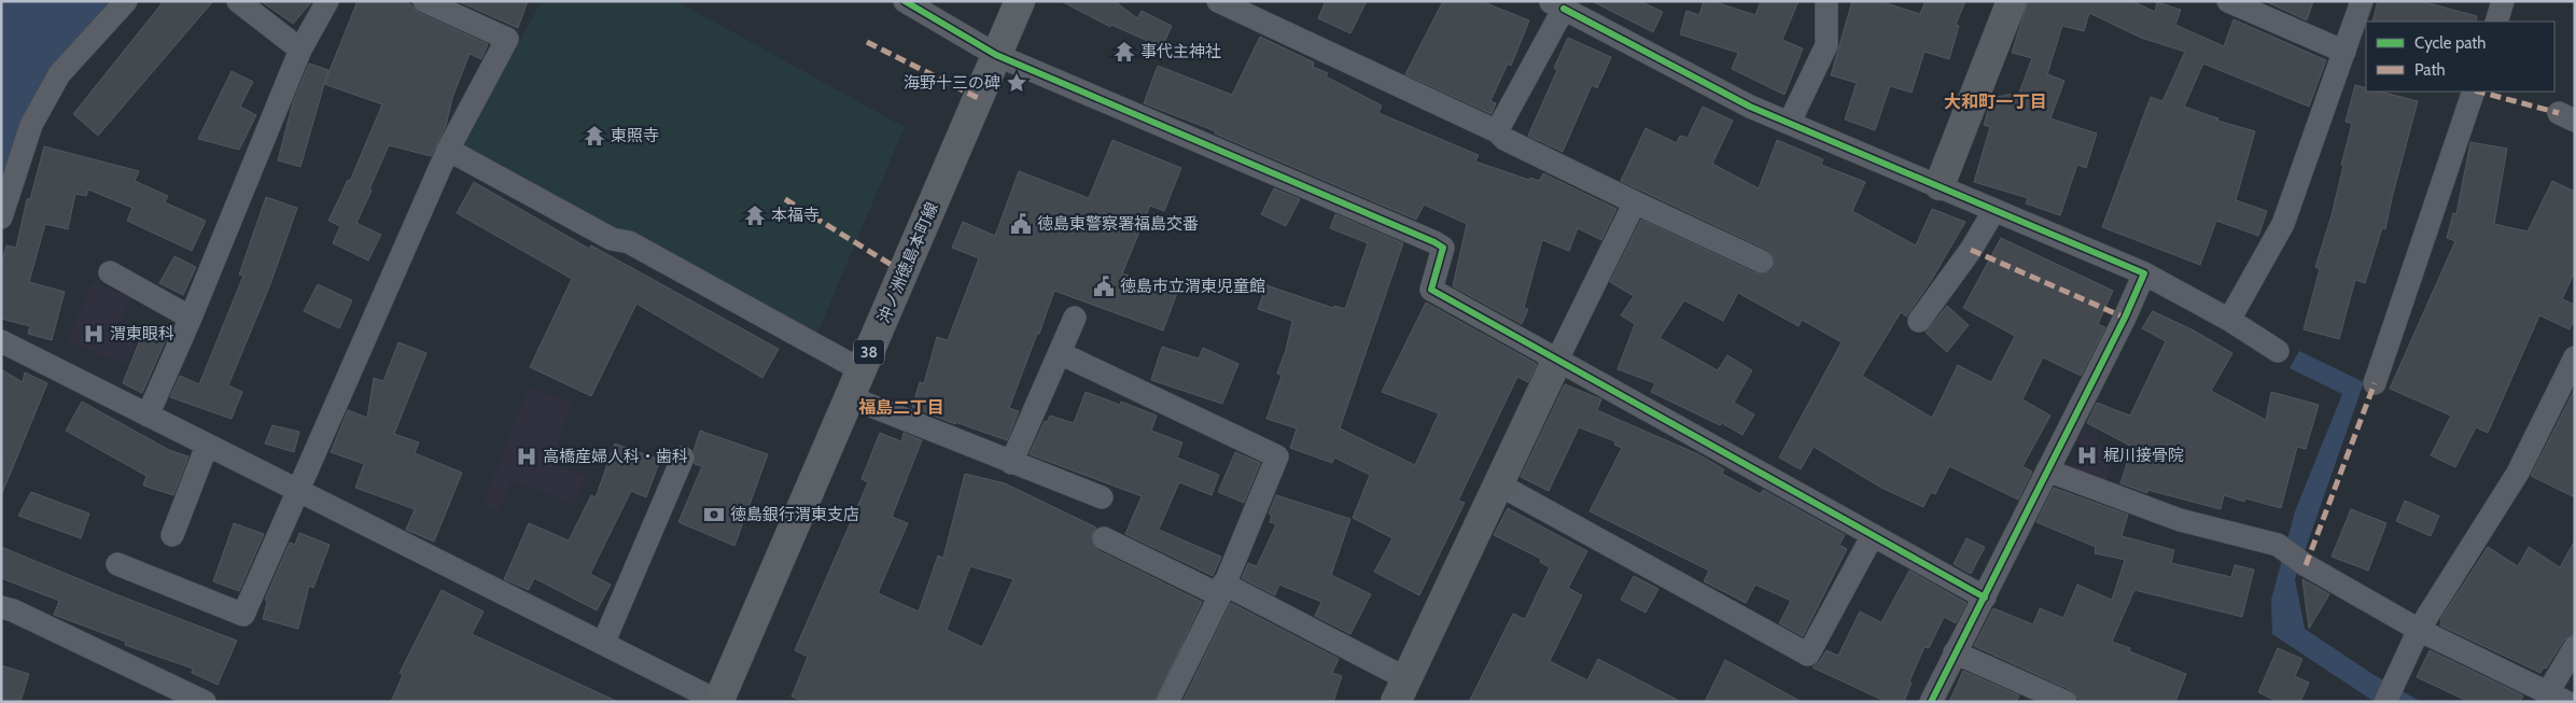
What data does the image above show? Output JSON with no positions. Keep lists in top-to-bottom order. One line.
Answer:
{"streets":{"main road":["沖ノ洲徳島本町線","38"]},"districts":["大和町一丁目","福島二丁目"],"places":{"temple":["事代主神社","東照寺","本福寺"],"place":["海野十三の碑"],"public building":["徳島東警察署福島交番","徳島市立渭東児童館"],"hospital":["渭東眼科","梶川接骨院","高橋産婦人科・歯科"],"bank":["徳島銀行渭東支店"]},"legend":["Cycle path","Path"]}
